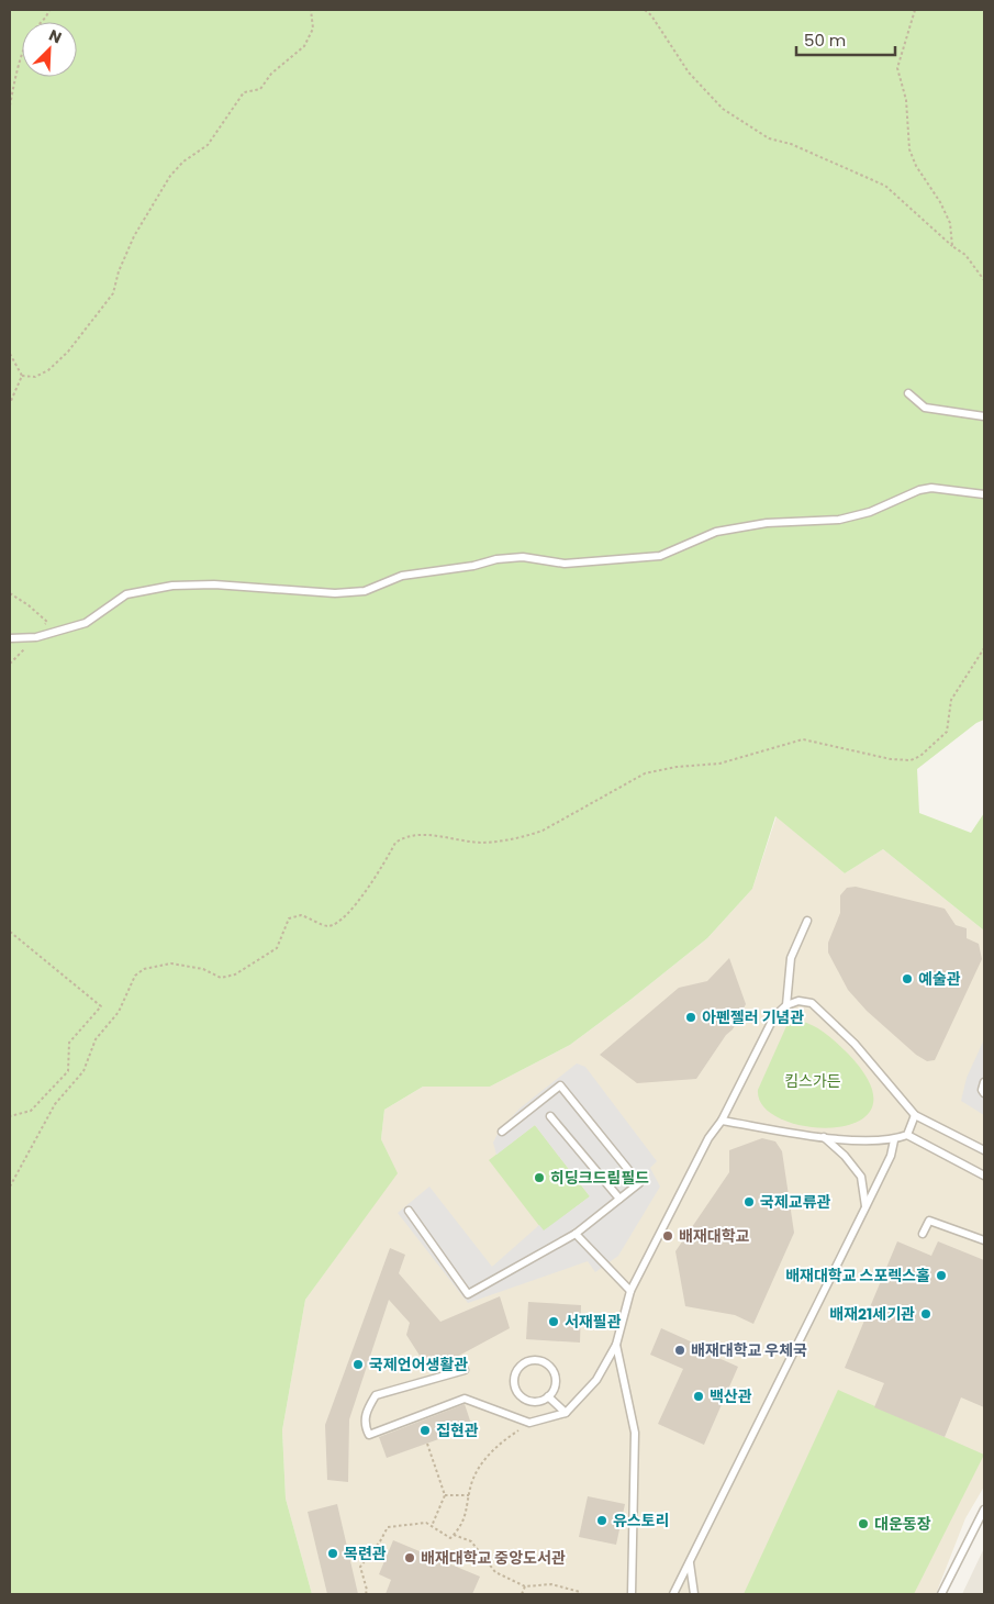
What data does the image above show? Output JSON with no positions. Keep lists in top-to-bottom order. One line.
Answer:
{"parks":["킴스가든"],"places":["예술관","아펜젤러 기념관","히딩크드림필드","국제교류관","배재대학교","배재대학교 스포렉스홀","배재21세기관","서재필관","배재대학교 우체국","국제언어생활관","백산관","집현관","유스토리","대운동장","목련관","배재대학교 중앙도서관"],"scale_bar":"50 m","north":"top right"}
